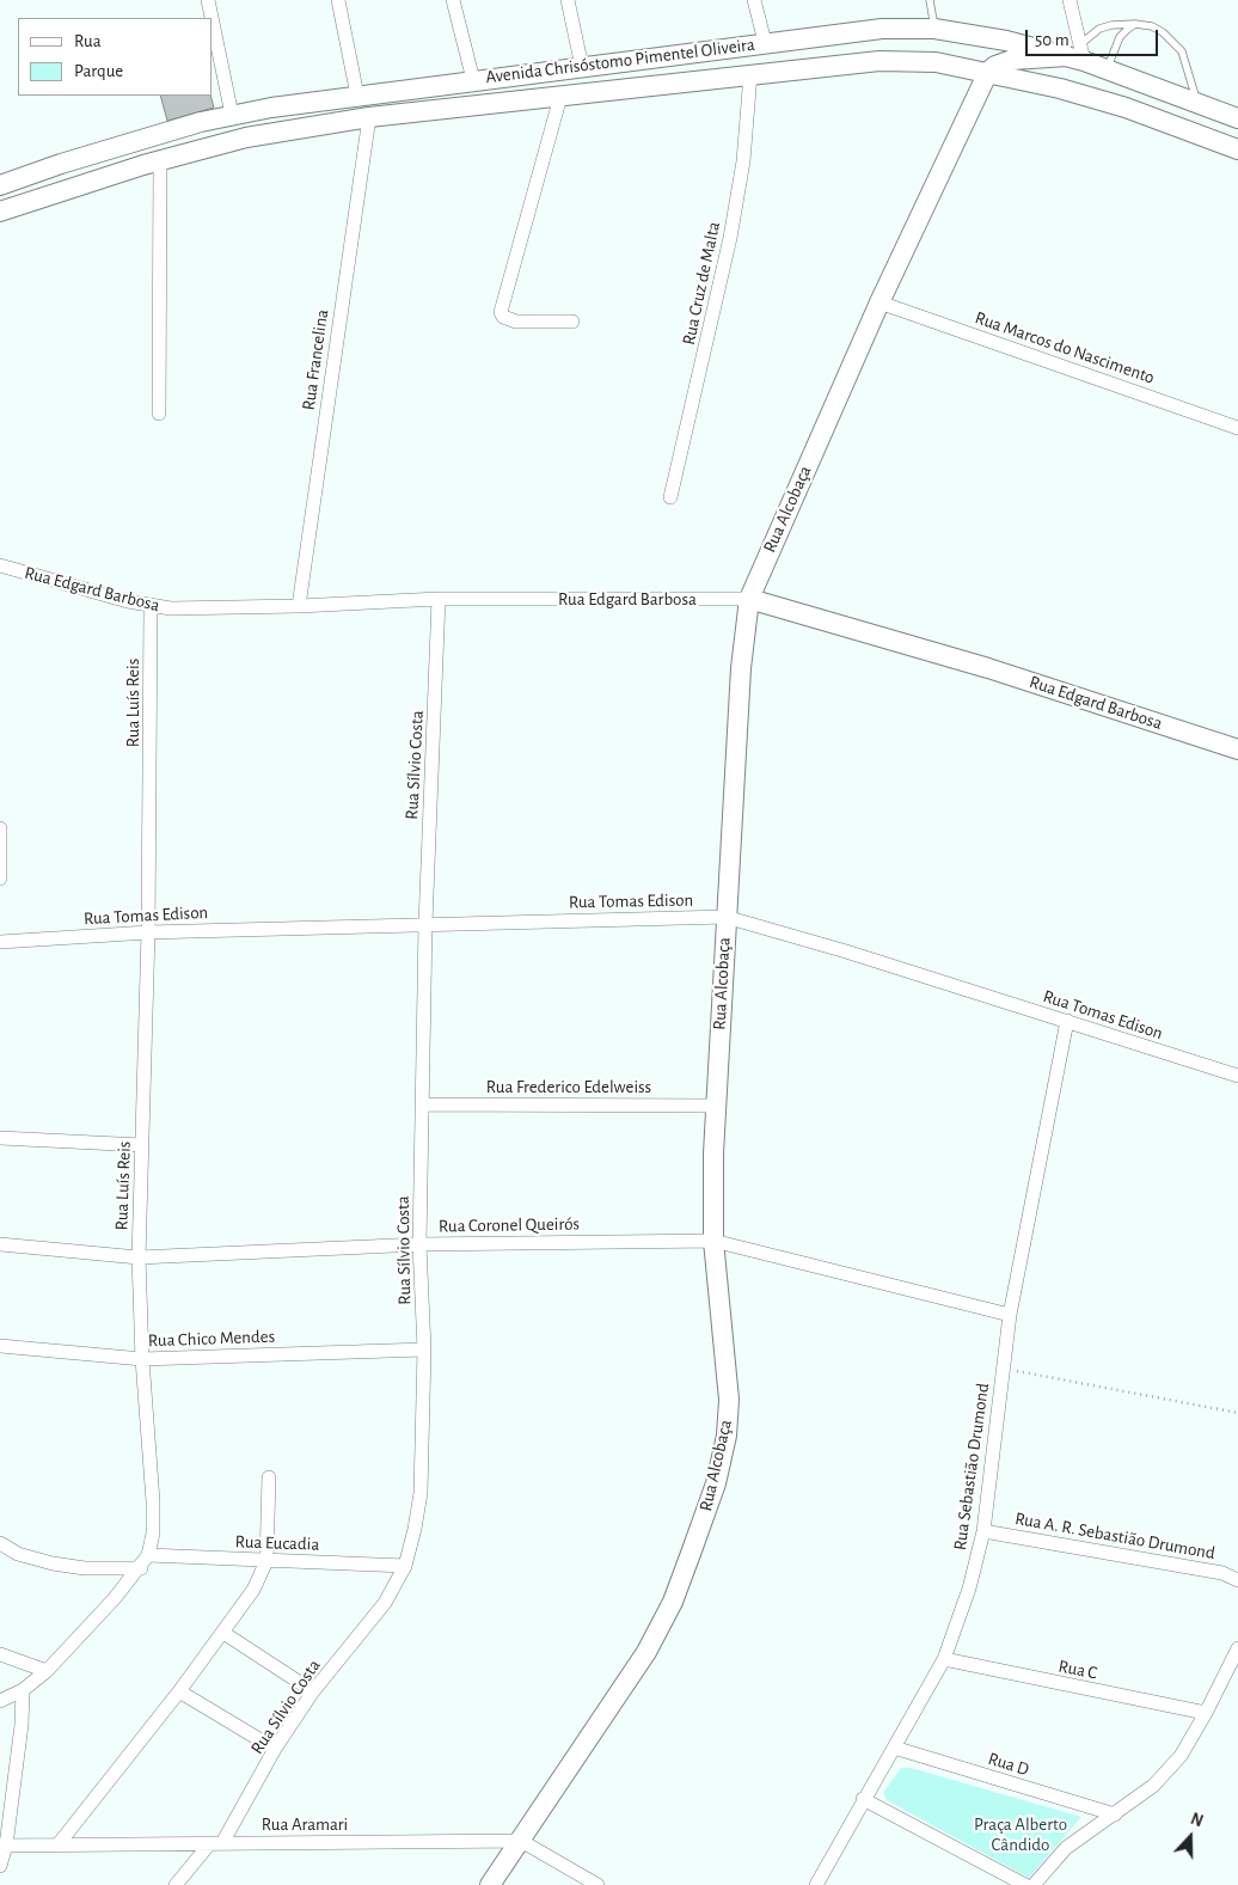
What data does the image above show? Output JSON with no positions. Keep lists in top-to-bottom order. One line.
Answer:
{"streets":{"main road":["Avenida Chrisóstomo Pimentel Oliveira","Rua Alcobaça","Rua Edgard Barbosa"],"street":["Rua Cruz de Malta","Rua Marcos do Nascimento","Rua Francelina","Rua Luís Reis","Rua Sílvio Costa","Rua Tomas Edison","Rua Frederico Edelweiss","Rua Coronel Queirós","Rua Chico Mendes","Rua Sebastião Drumond","Rua A. R. Sebastião Drumond","Rua Eucadia","Rua C","Rua D","Rua Aramari"]},"crossings":[["Avenida Chrisóstomo Pimentel Oliveira","Rua Cruz de Malta"],["Avenida Chrisóstomo Pimentel Oliveira","Rua Francelina"],["Avenida Chrisóstomo Pimentel Oliveira","Rua Alcobaça"],["Rua Marcos do Nascimento","Rua Alcobaça"],["Rua Francelina","Rua Edgard Barbosa"],["Rua Alcobaça","Rua Edgard Barbosa"],["Rua Alcobaça","Rua Tomas Edison"],["Rua Alcobaça","Rua Frederico Edelweiss"],["Rua Alcobaça","Rua Coronel Queirós"],["Rua Alcobaça","Rua Aramari"],["Rua Edgard Barbosa","Rua Luís Reis"],["Rua Edgard Barbosa","Rua Sílvio Costa"],["Rua Luís Reis","Rua Tomas Edison"],["Rua Luís Reis","Rua Coronel Queirós"],["Rua Luís Reis","Rua Chico Mendes"],["Rua Luís Reis","Rua Eucadia"],["Rua Sílvio Costa","Rua Tomas Edison"],["Rua Sílvio Costa","Rua Frederico Edelweiss"],["Rua Sílvio Costa","Rua Coronel Queirós"],["Rua Sílvio Costa","Rua Chico Mendes"],["Rua Sílvio Costa","Rua Eucadia"],["Rua Sílvio Costa","Rua Aramari"],["Rua Tomas Edison","Rua Sebastião Drumond"],["Rua Coronel Queirós","Rua Sebastião Drumond"],["Rua Sebastião Drumond","Rua A. R. Sebastião Drumond"],["Rua Sebastião Drumond","Rua C"],["Rua Sebastião Drumond","Rua D"]],"parks":["Praça Alberto Cândido"],"legend":["Rua","Parque"],"scale_bar":"50 m","north":"top"}
